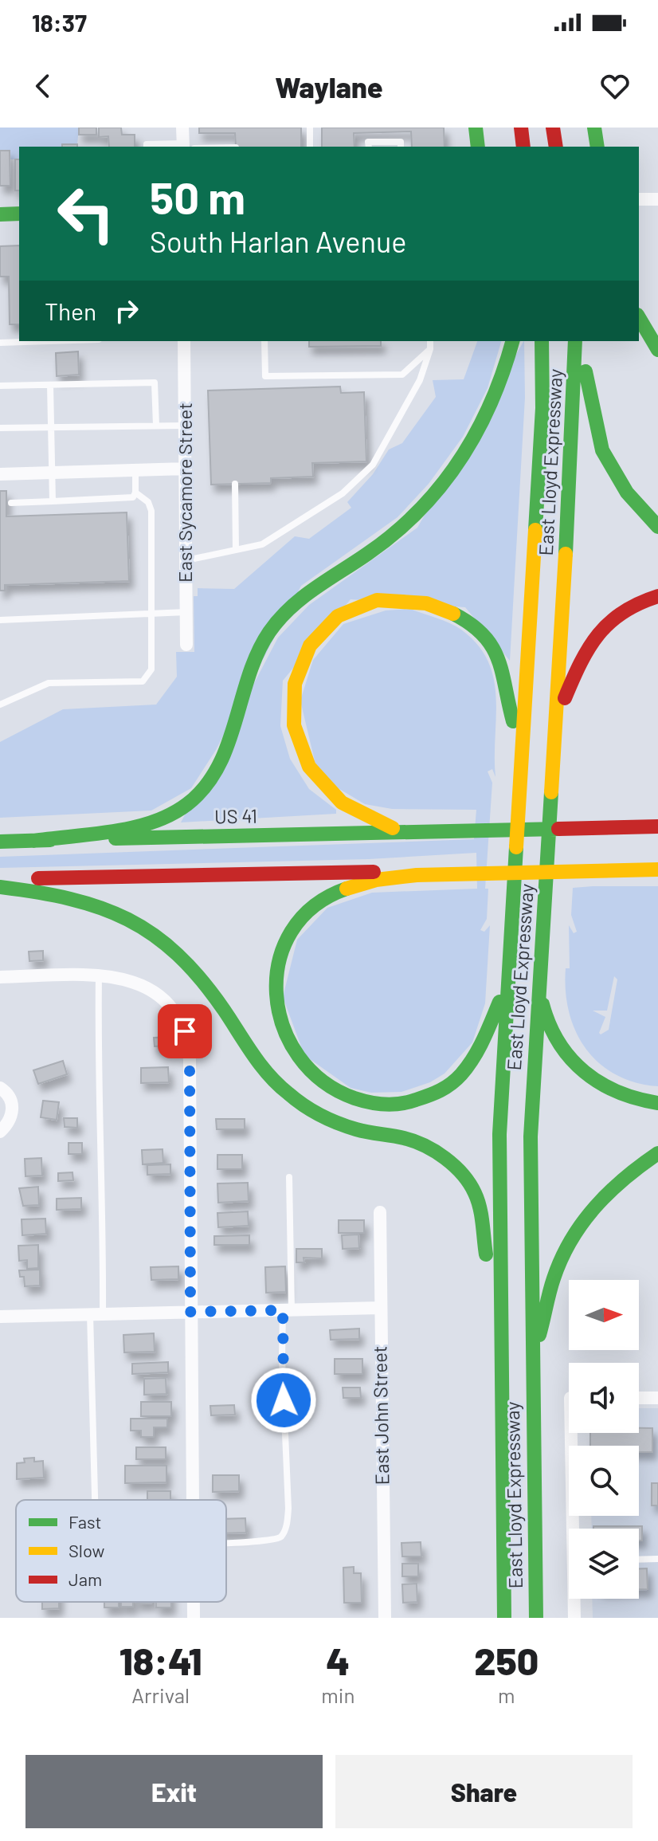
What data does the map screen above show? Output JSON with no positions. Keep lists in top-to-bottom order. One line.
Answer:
{"streets":{"main road":["East Lloyd Expressway","US 41"],"street":["East Sycamore Street","East John Street"]},"legend":["Fast","Slow","Jam"],"north":"right","page":{"status":"18:37","header":"Waylane","turn":["50 m","South Harlan Avenue"],"then":"Then","eta":["18:41","Arrival","4","min","250","m"],"buttons":["Exit","Share"]}}
